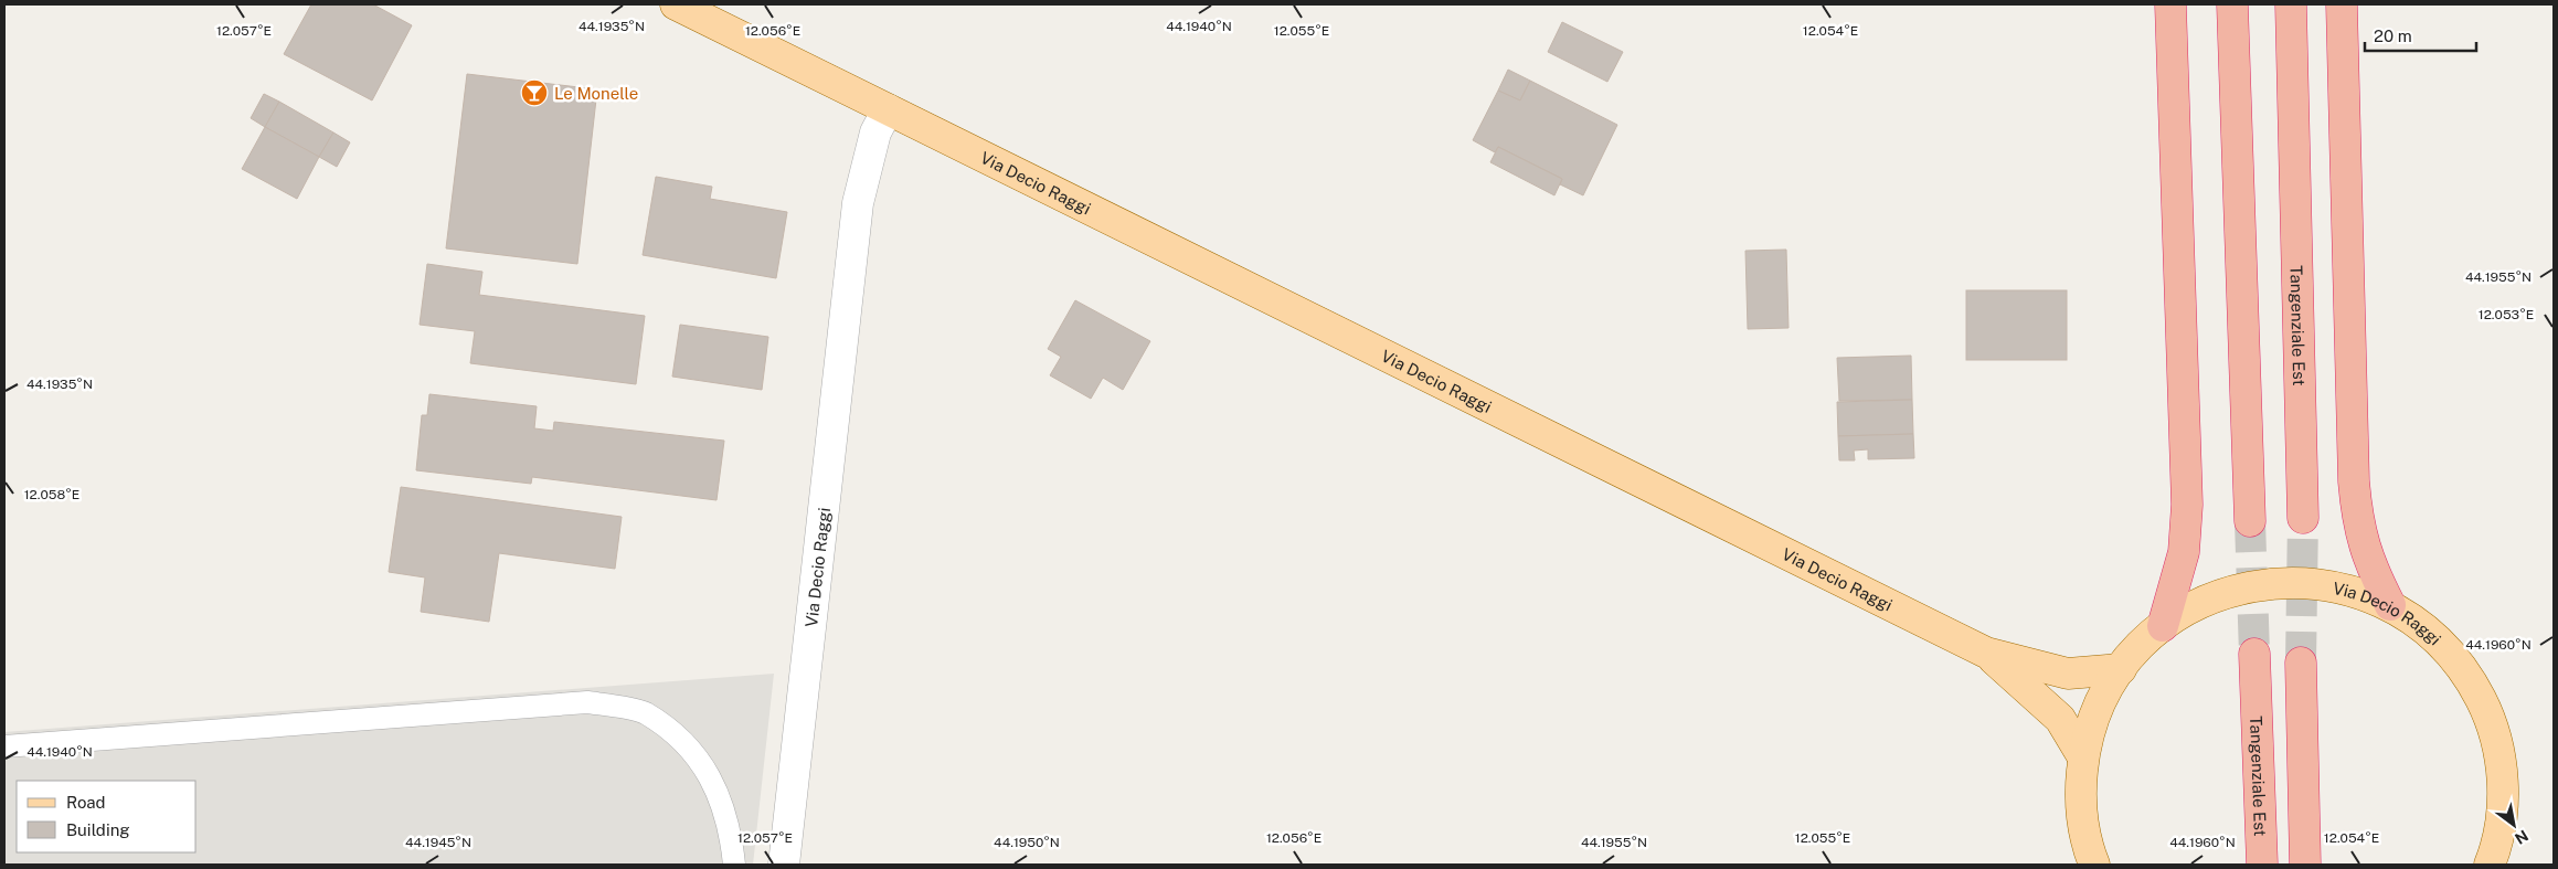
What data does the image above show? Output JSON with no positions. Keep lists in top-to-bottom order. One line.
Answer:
{"streets":{"highway":["Tangenziale Est"],"main road":["Via Decio Raggi"]},"places":{"bar":["Le Monelle"]},"legend":["Road","Building"],"scale_bar":"20 m","north":"bottom right","coordinates":["44.1935°N","44.1940°N","12.057°E","12.056°E","12.054°E","12.055°E","44.1955°N","12.053°E","12.058°E","44.1960°N","44.1945°N","44.1950°N"]}
